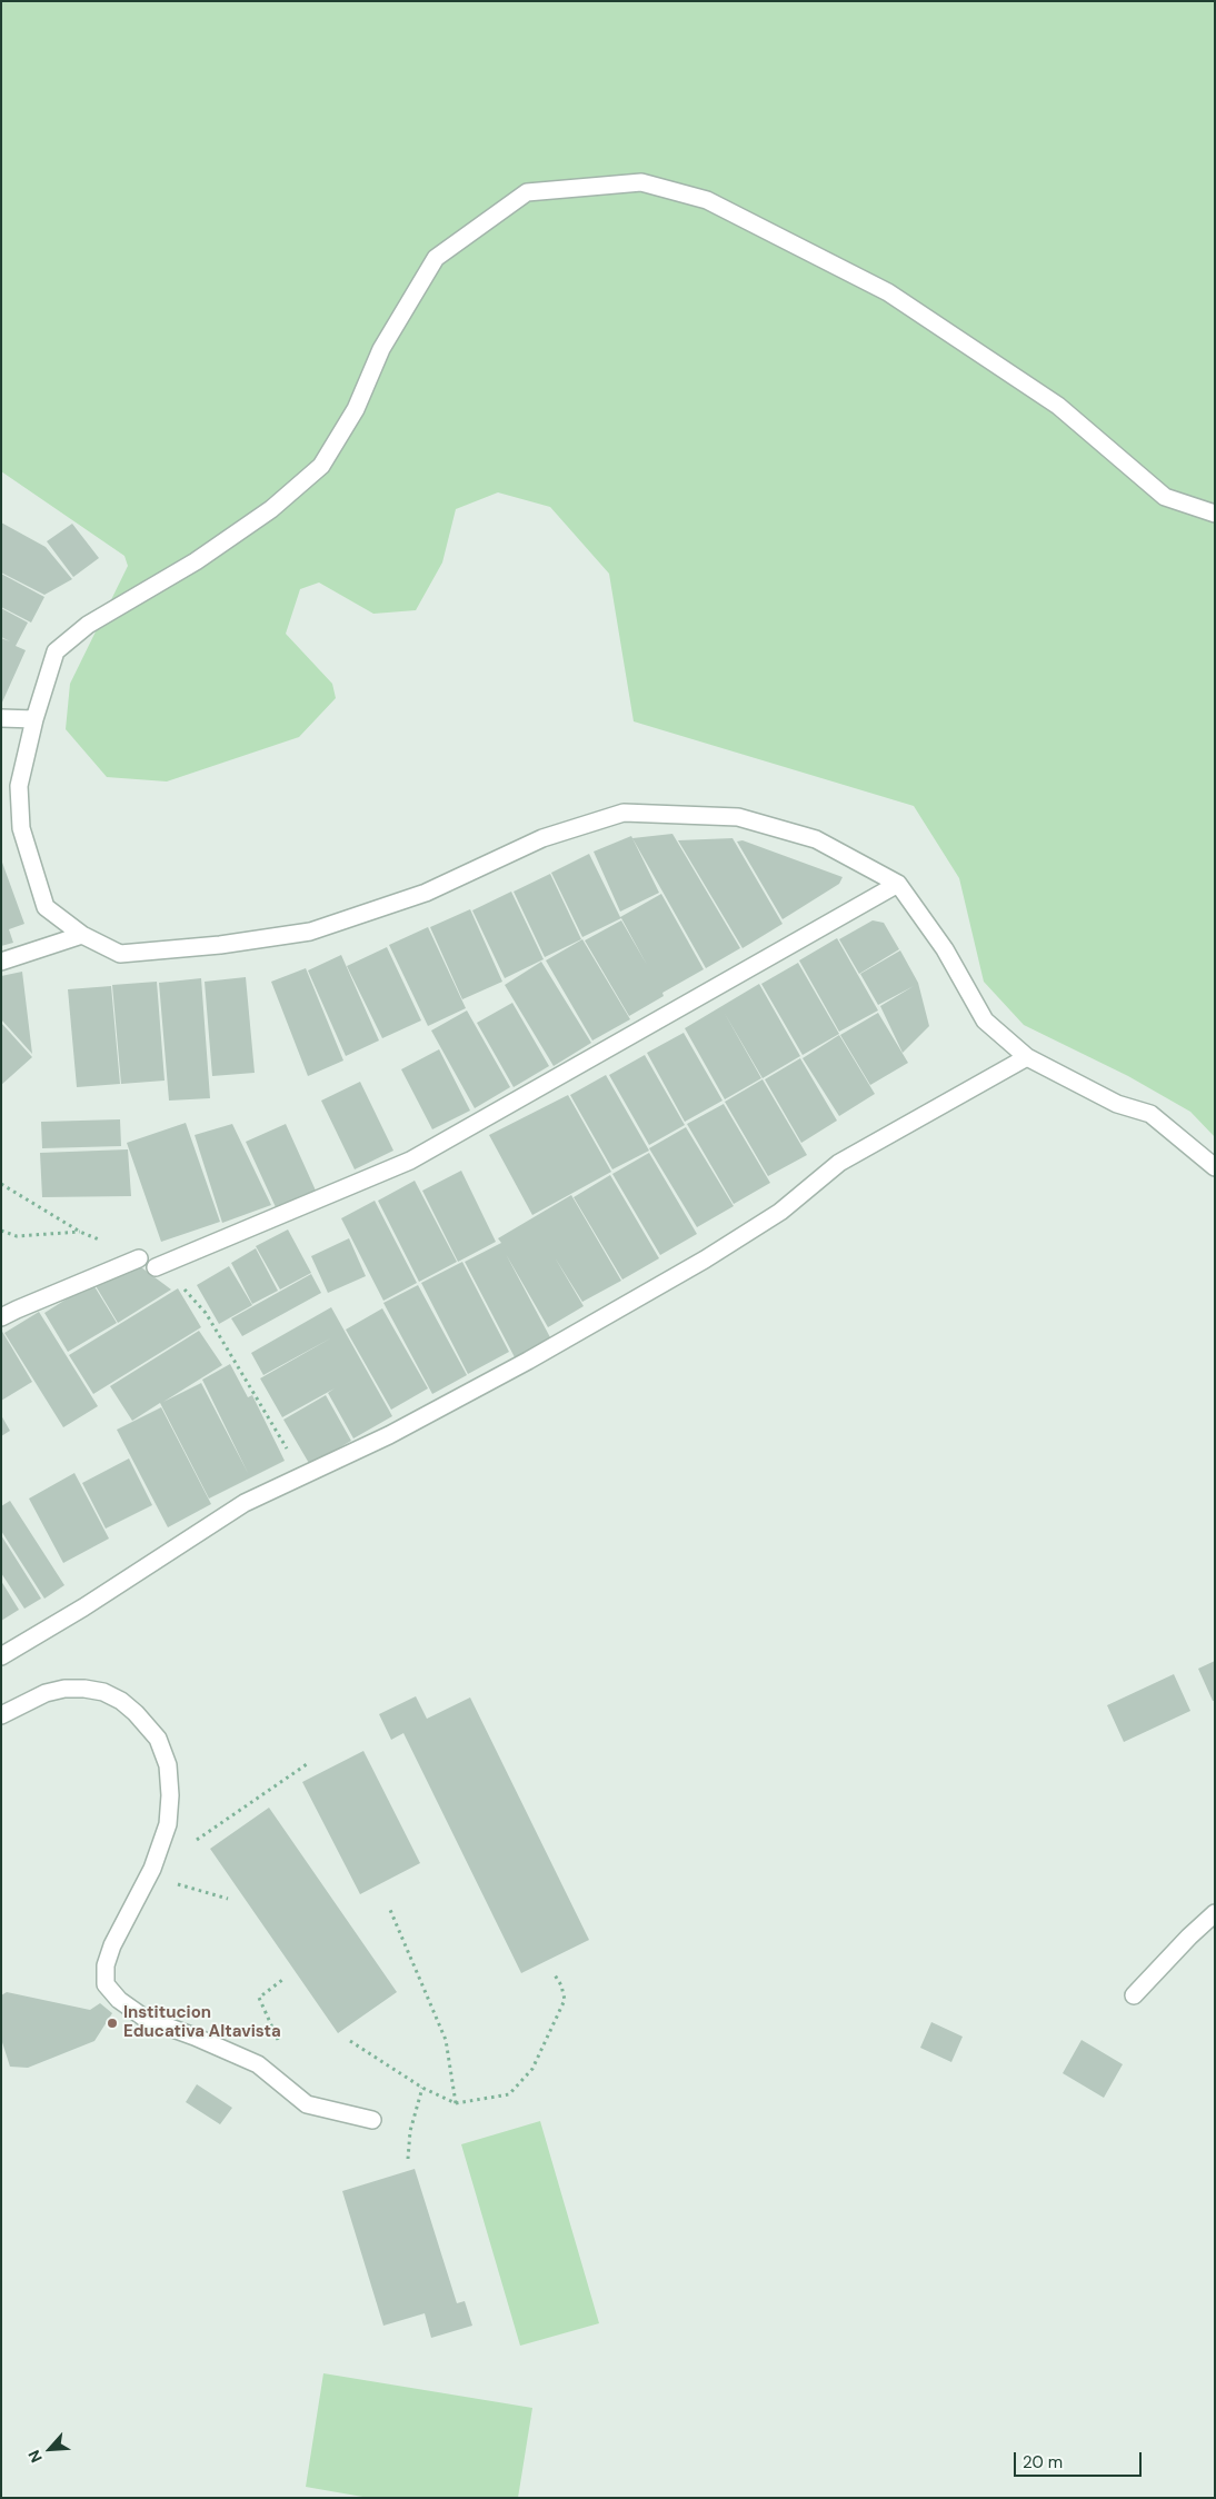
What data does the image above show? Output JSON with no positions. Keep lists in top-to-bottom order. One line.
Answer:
{"places":["Institucion Educativa Altavista"],"scale_bar":"20 m","north":"bottom left"}
